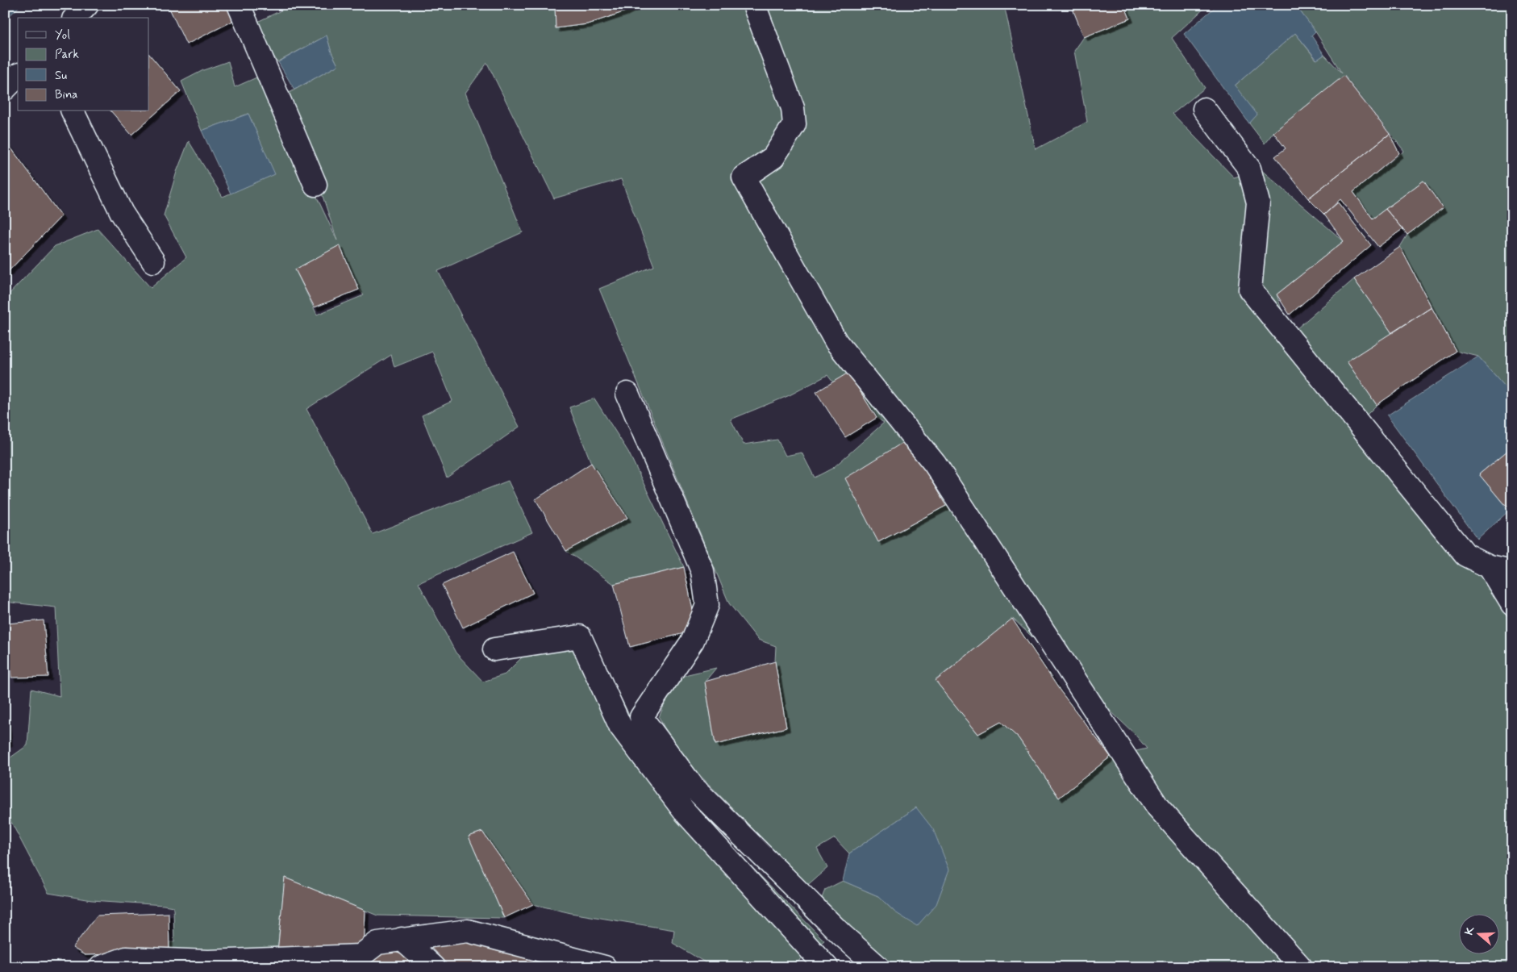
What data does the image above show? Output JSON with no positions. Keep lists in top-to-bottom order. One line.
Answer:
{"legend":["Yol","Park","Su","Bina"],"north":"left"}
